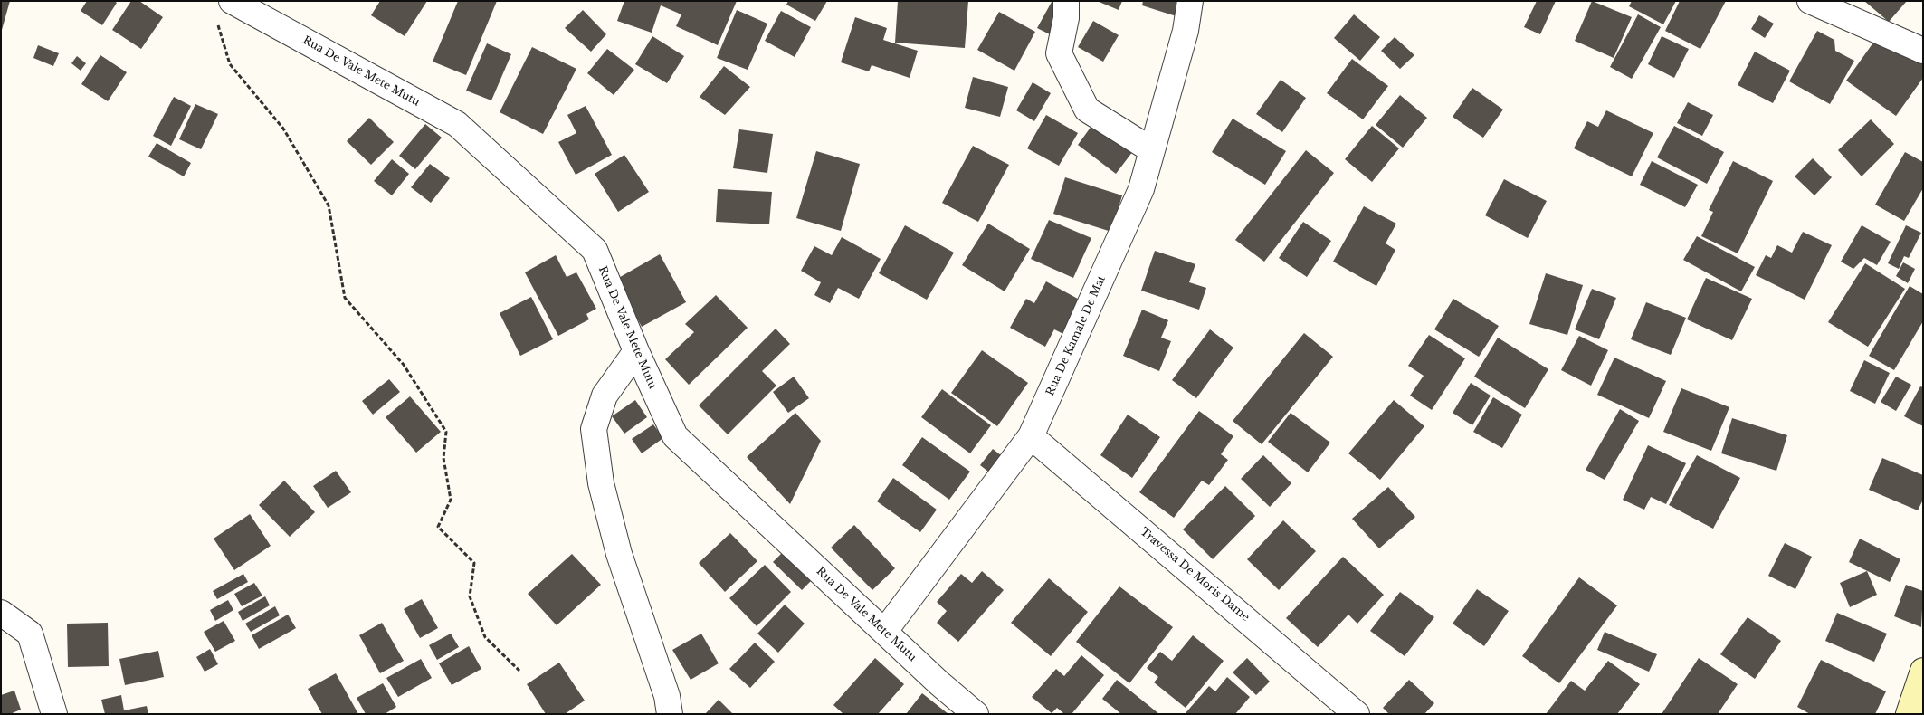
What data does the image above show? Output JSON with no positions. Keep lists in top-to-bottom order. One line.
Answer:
{"streets":{"street":["Rua De Vale Mete Mutu","Rua De Kamale De Mat","Travessa De Moris Dame"]},"crossings":[["Rua De Vale Mete Mutu","Rua De Kamale De Mat"],["Rua De Kamale De Mat","Travessa De Moris Dame"]]}
